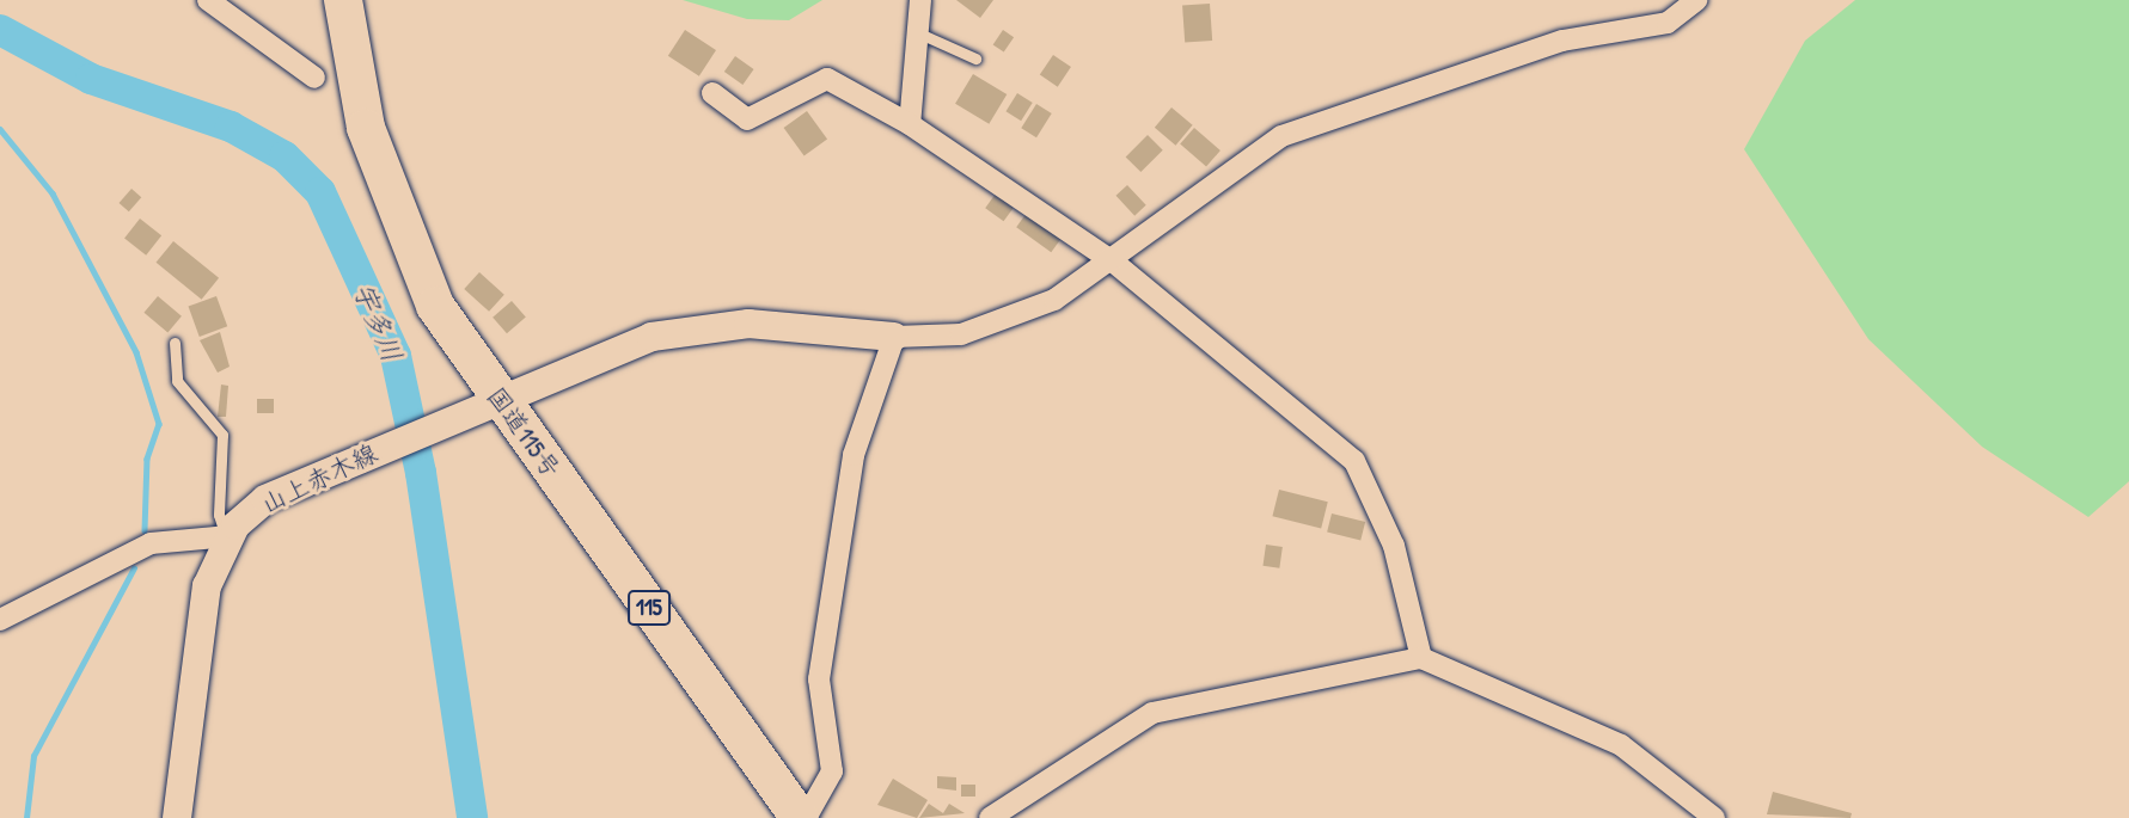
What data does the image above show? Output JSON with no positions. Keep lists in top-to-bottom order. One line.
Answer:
{"streets":{"highway":["国道115号","115"],"main road":["山上赤木線"]},"crossings":[["国道115号","山上赤木線"]],"water":["宇多川"]}
